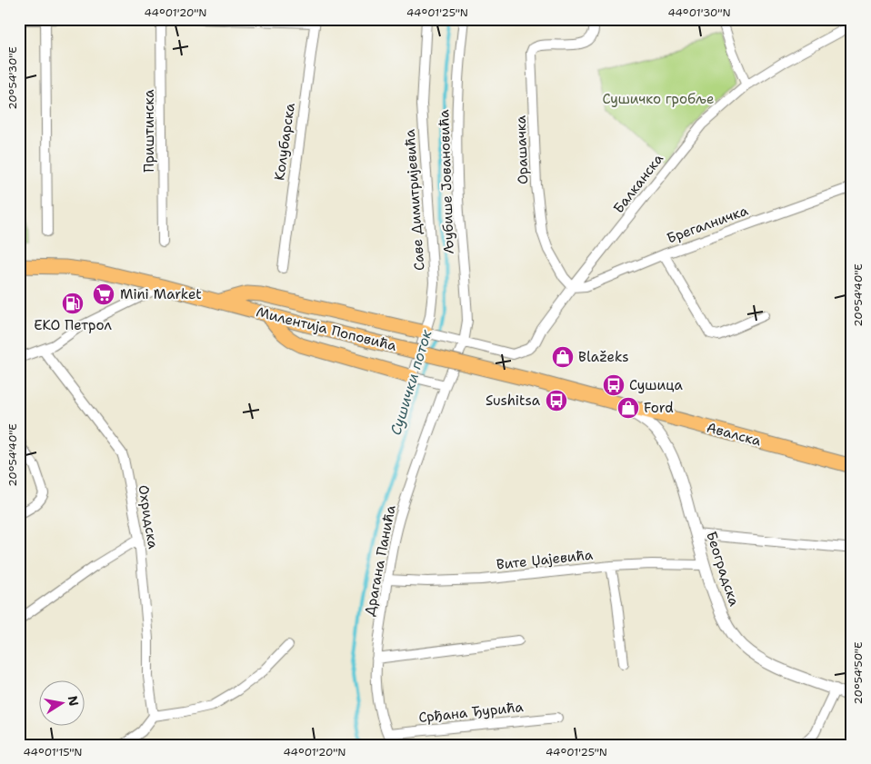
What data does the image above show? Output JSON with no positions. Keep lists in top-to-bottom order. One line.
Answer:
{"streets":{"main road":["Милентија Поповића","Авалска"],"street":["Приштинска","Колубарска","Орашачка","Љубише Јовановића","Балканска","Саве Димитријевића","Брегалничка","Охридска","Вите Џајевића","Драгана Панића","Београдска","Срђана Ђурића"]},"crossings":[["Орашачка","Балканска"],["Орашачка","Брегалничка"],["Љубише Јовановића","Балканска"],["Љубише Јовановића","Драгана Панића"],["Балканска","Саве Димитријевића"],["Балканска","Брегалничка"],["Милентија Поповића","Авалска"],["Милентија Поповића","Београдска"],["Авалска","Београдска"],["Вите Џајевића","Драгана Панића"],["Вите Џајевића","Београдска"],["Драгана Панића","Срђана Ђурића"]],"water":["Сушички поток"],"parks":["Сушичко гробље"],"places":{"supermarket":["Mini Market"],"fuel station":["ЕКО Петрол"],"shop":["Blažeks","Ford"],"bus stop":["Сушица","Sushitsa"]},"north":"right","coordinates":["44°01'20\"N","44°01'25\"N","44°01'30\"N","20°54'30\"E","20°54'40\"E","20°54'50\"E","44°01'15\"N"]}
